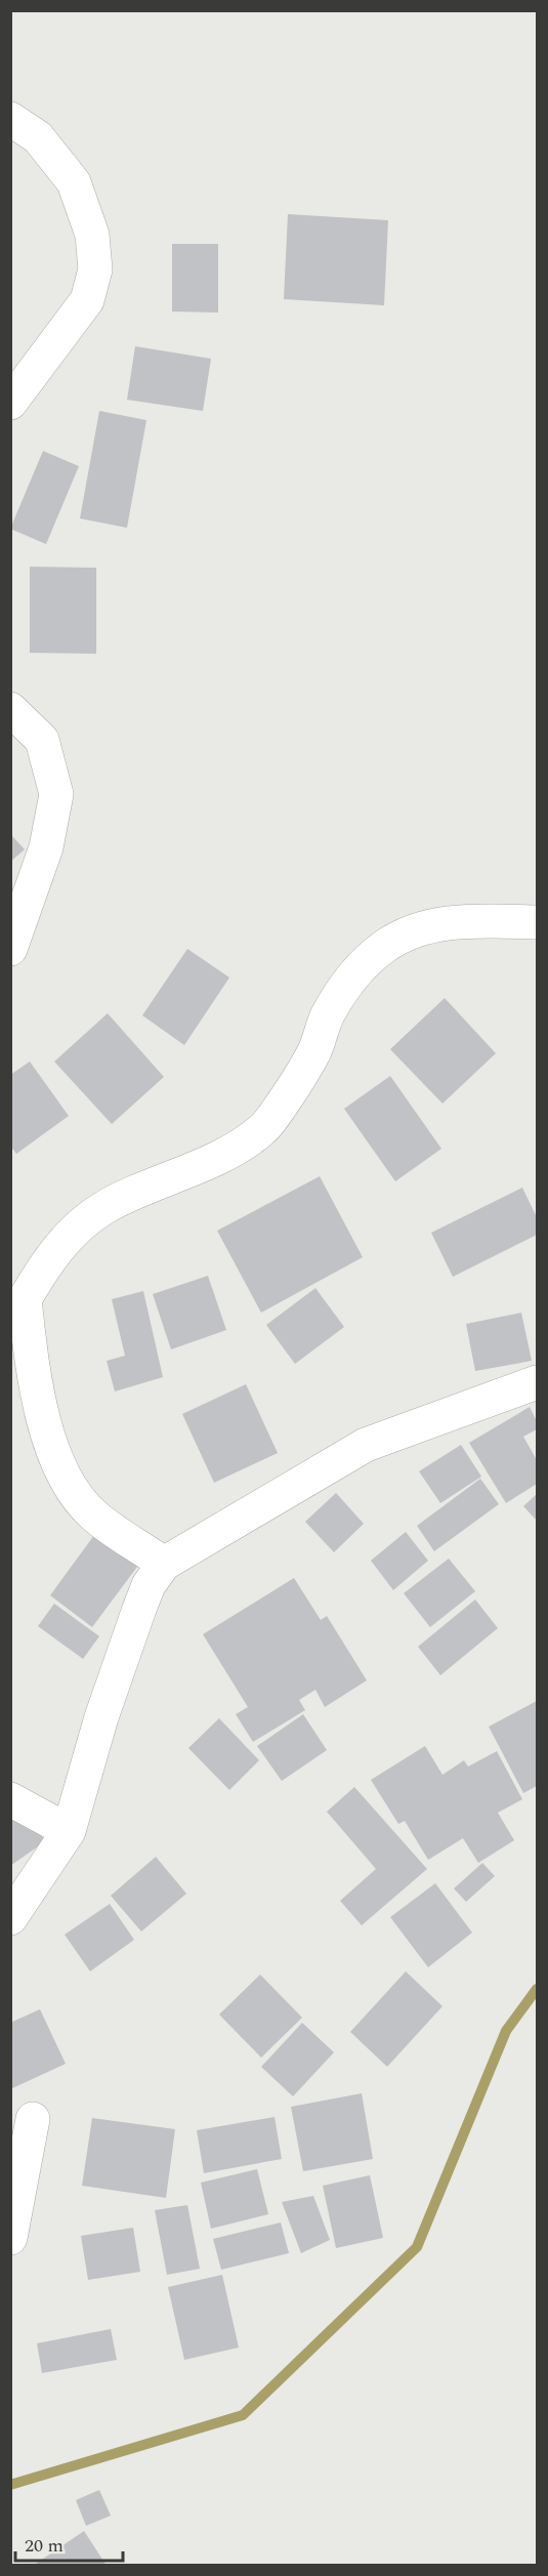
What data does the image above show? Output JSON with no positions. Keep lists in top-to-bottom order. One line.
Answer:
{"scale_bar":"20 m"}
